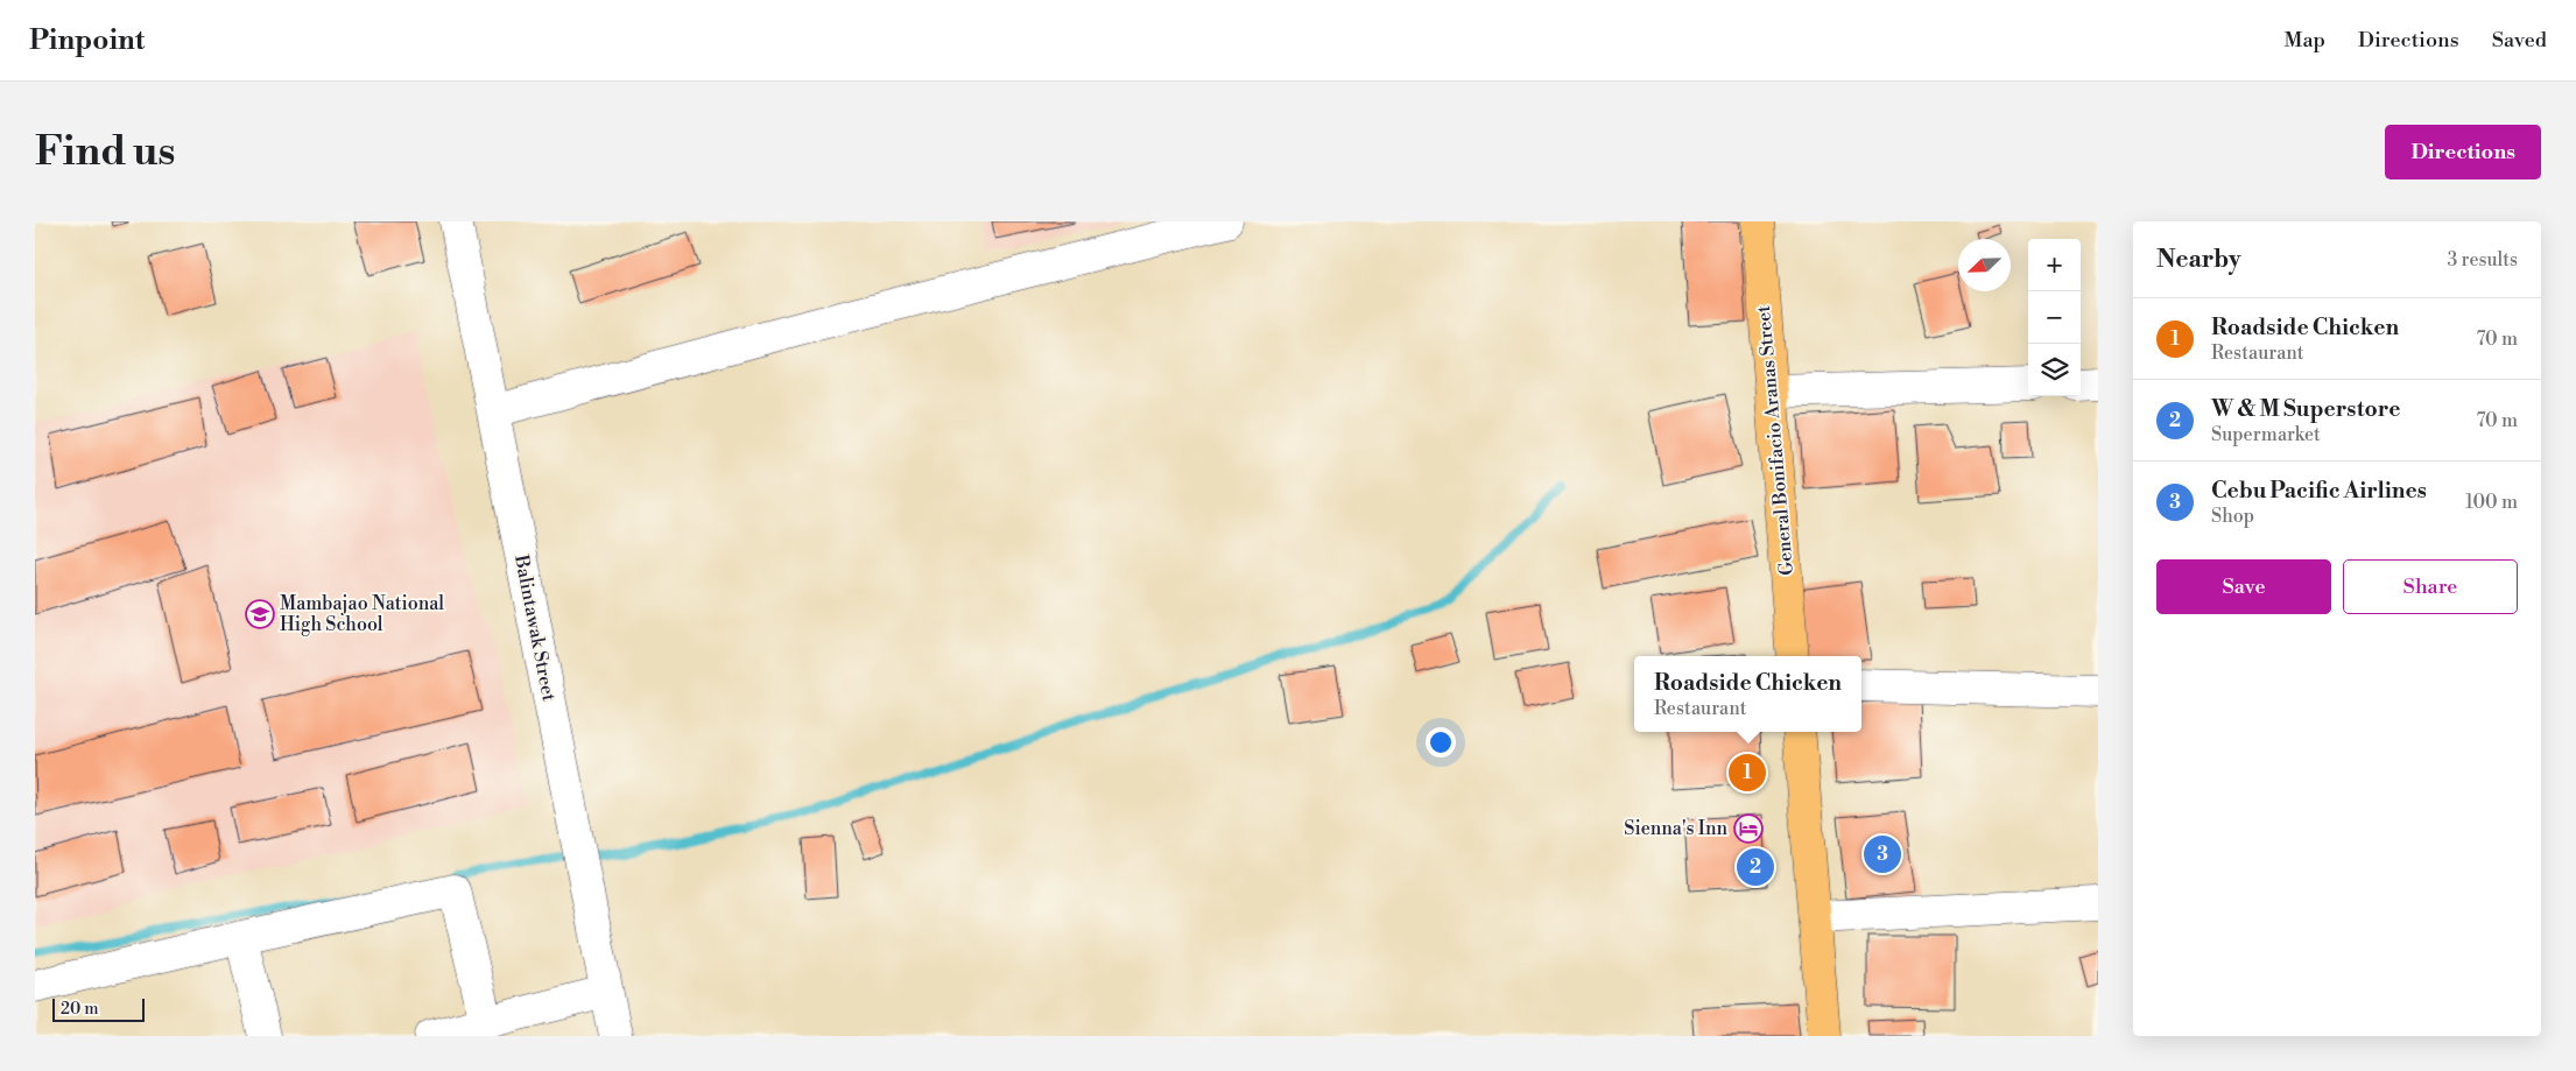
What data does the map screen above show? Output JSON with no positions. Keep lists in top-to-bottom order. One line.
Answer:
{"streets":{"main road":["General Bonifacio Aranas Street"],"street":["Balintawak Street"]},"places":{"school or university":["Mambajao National High School"],"hotel":["Sienna's Inn"]},"scale_bar":"20 m","north":"bottom left","page":{"header":"Pinpoint","nav":["Map","Directions","Saved"],"buttons":["Directions",["Save","Share"]],"title":"Find us","heading":["Nearby","3 results"],"map_buttons":["+","−"],"list":[{"mark":"1","name":"Roadside Chicken","note":"Restaurant","value":"70 m"},{"mark":"2","name":"W & M Superstore","note":"Supermarket","value":"70 m"},{"mark":"3","name":"Cebu Pacific Airlines","note":"Shop","value":"100 m"}],"popup":["Roadside Chicken","Restaurant"],"pins":["1","3","2"],"scale":"20 m"}}
